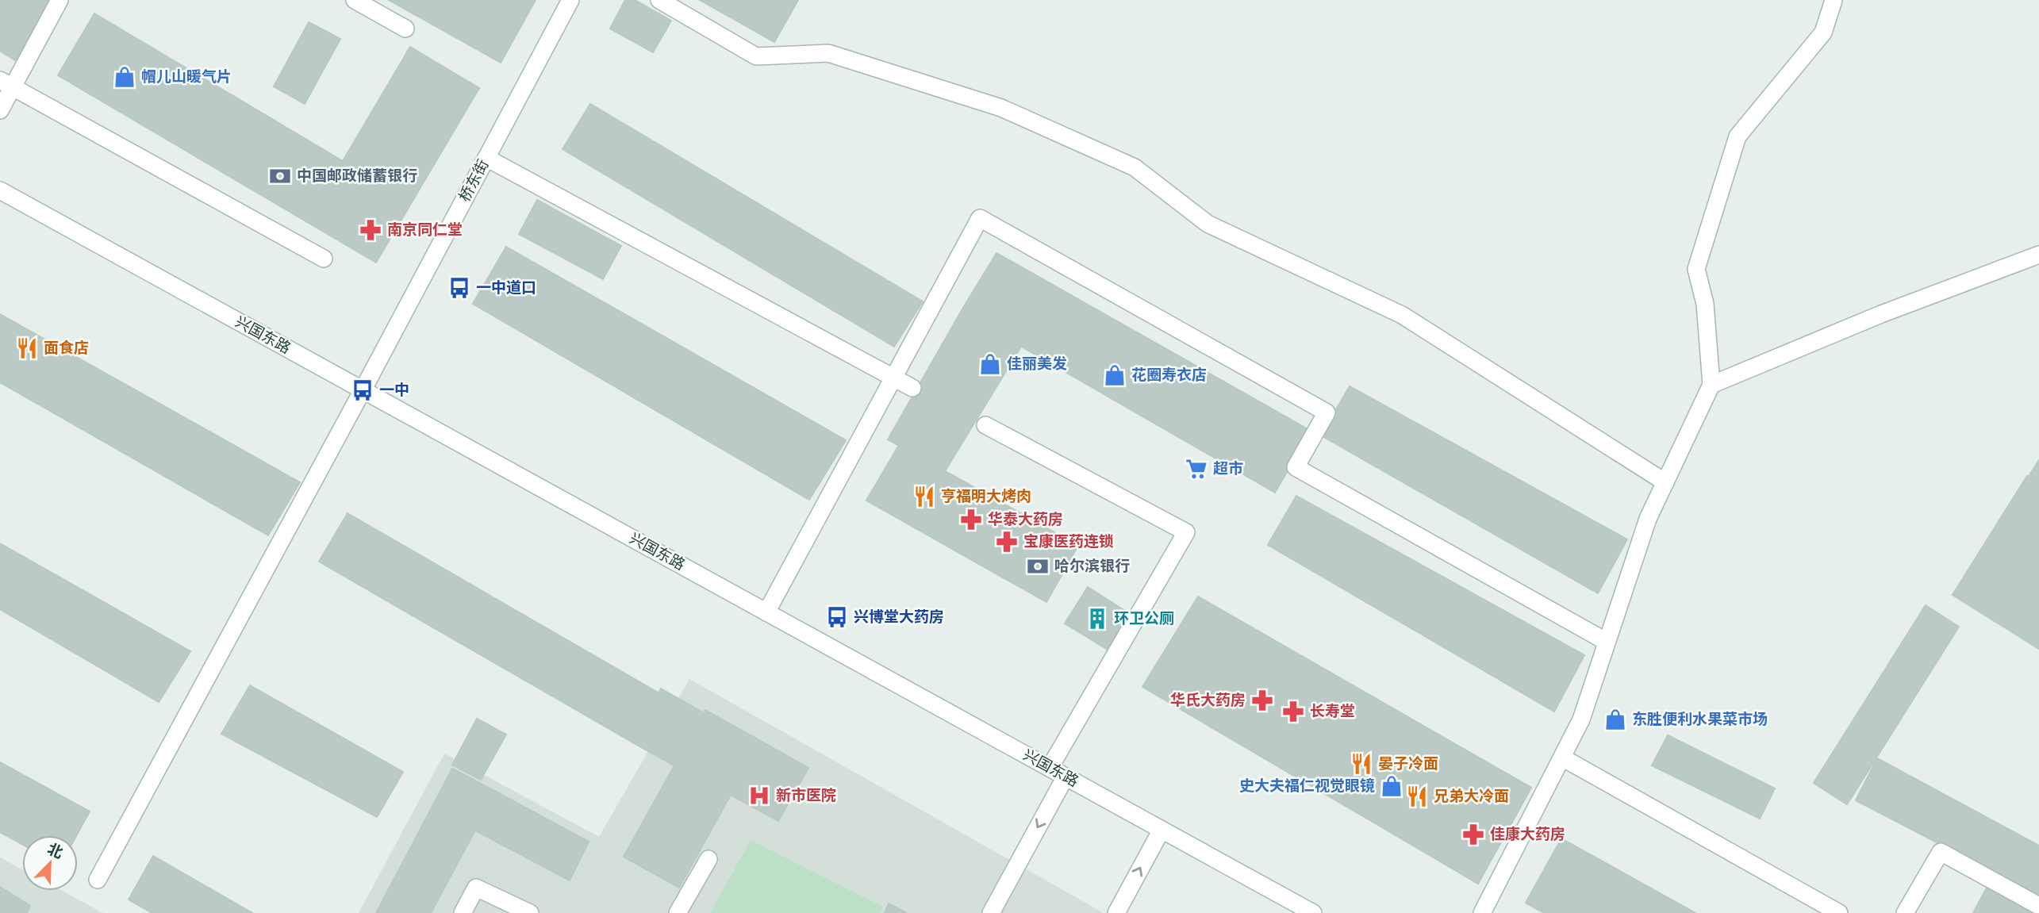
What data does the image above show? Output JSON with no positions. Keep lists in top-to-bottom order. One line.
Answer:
{"streets":{"street":["桥东街","兴国东路"]},"crossings":[["桥东街","兴国东路"]],"places":{"shop":["帽儿山暖气片","佳丽美发","花圈寿衣店","东胜便利水果菜市场","史大夫福仁视觉眼镜"],"bank":["中国邮政储蓄银行","哈尔滨银行"],"pharmacy":["南京同仁堂","华泰大药房","宝康医药连锁","华氏大药房","长寿堂","佳康大药房"],"bus stop":["一中道口","一中","兴博堂大药房"],"restaurant":["面食店","亨福明大烤肉","晏子冷面","兄弟大冷面"],"supermarket":["超市"],"building":["环卫公厕"],"hospital":["新市医院"]},"north":"top right"}
